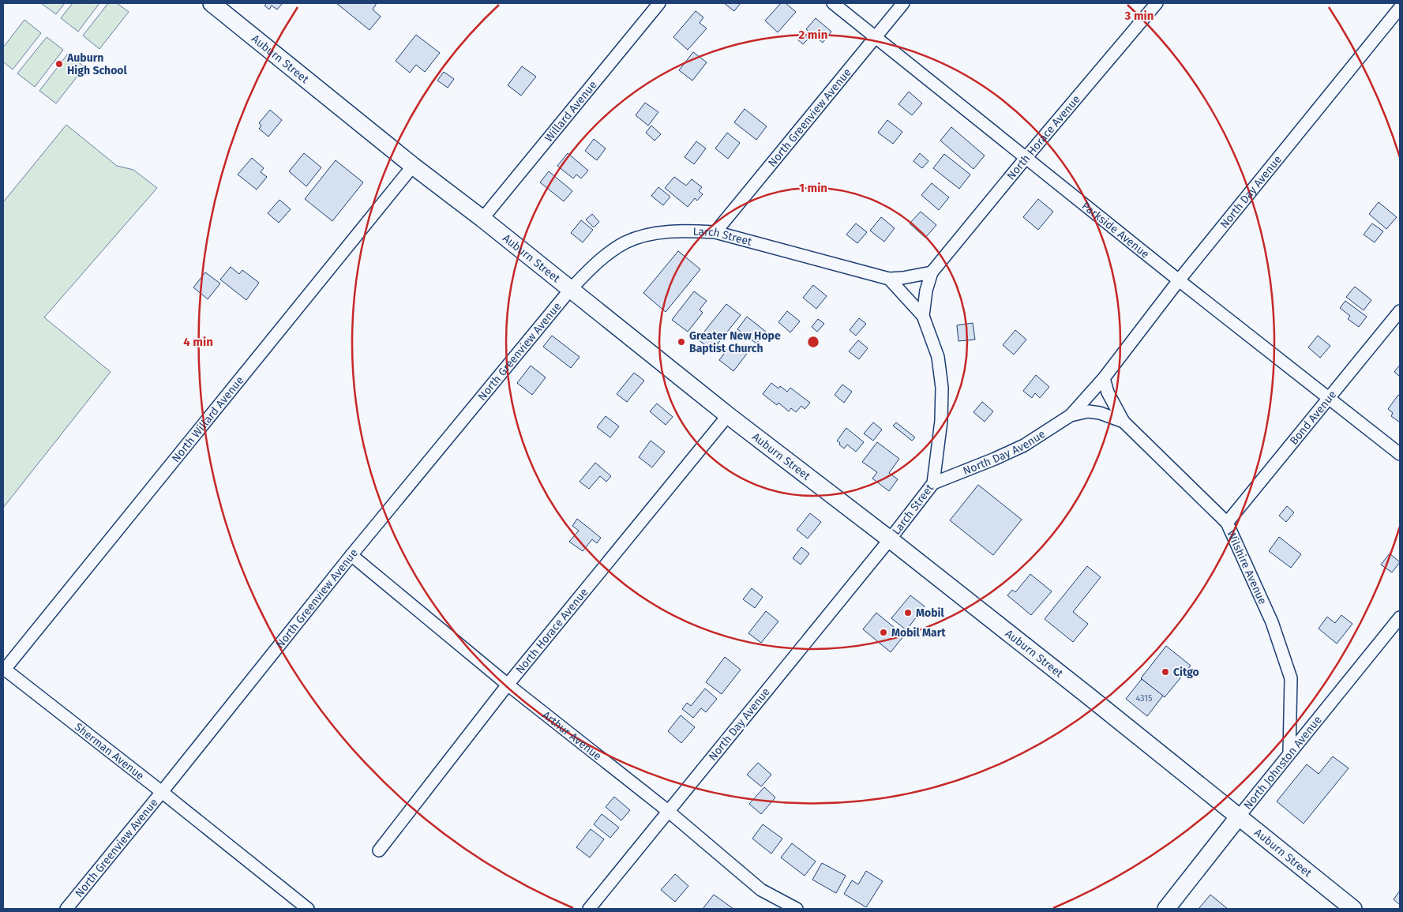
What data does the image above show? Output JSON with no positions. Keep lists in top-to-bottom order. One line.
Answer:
{"streets":{"main road":["Auburn Street","North Johnston Avenue"],"street":["Willard Avenue","North Greenview Avenue","North Horace Avenue","North Day Avenue","Parkside Avenue","Larch Street","Bond Avenue","North Willard Avenue","Wilshire Avenue","Arthur Avenue","Sherman Avenue"]},"crossings":[["Auburn Street","Willard Avenue"],["Auburn Street","North Greenview Avenue"],["Auburn Street","North Horace Avenue"],["Auburn Street","North Day Avenue"],["Auburn Street","Larch Street"],["Auburn Street","North Willard Avenue"],["Auburn Street","North Johnston Avenue"],["North Greenview Avenue","Parkside Avenue"],["North Greenview Avenue","Larch Street"],["North Greenview Avenue","Arthur Avenue"],["North Greenview Avenue","Sherman Avenue"],["North Horace Avenue","Parkside Avenue"],["North Horace Avenue","Larch Street"],["North Horace Avenue","Arthur Avenue"],["North Day Avenue","Parkside Avenue"],["North Day Avenue","Larch Street"],["North Day Avenue","Wilshire Avenue"],["North Day Avenue","Arthur Avenue"],["Parkside Avenue","Bond Avenue"],["Bond Avenue","Wilshire Avenue"],["North Willard Avenue","Sherman Avenue"],["Wilshire Avenue","North Johnston Avenue"]],"places":["Auburn High School","Greater New Hope Baptist Church","Mobil","Mobil Mart","Citgo"],"house_numbers":["4315"],"rings":["3 min","2 min","1 min","4 min"]}
